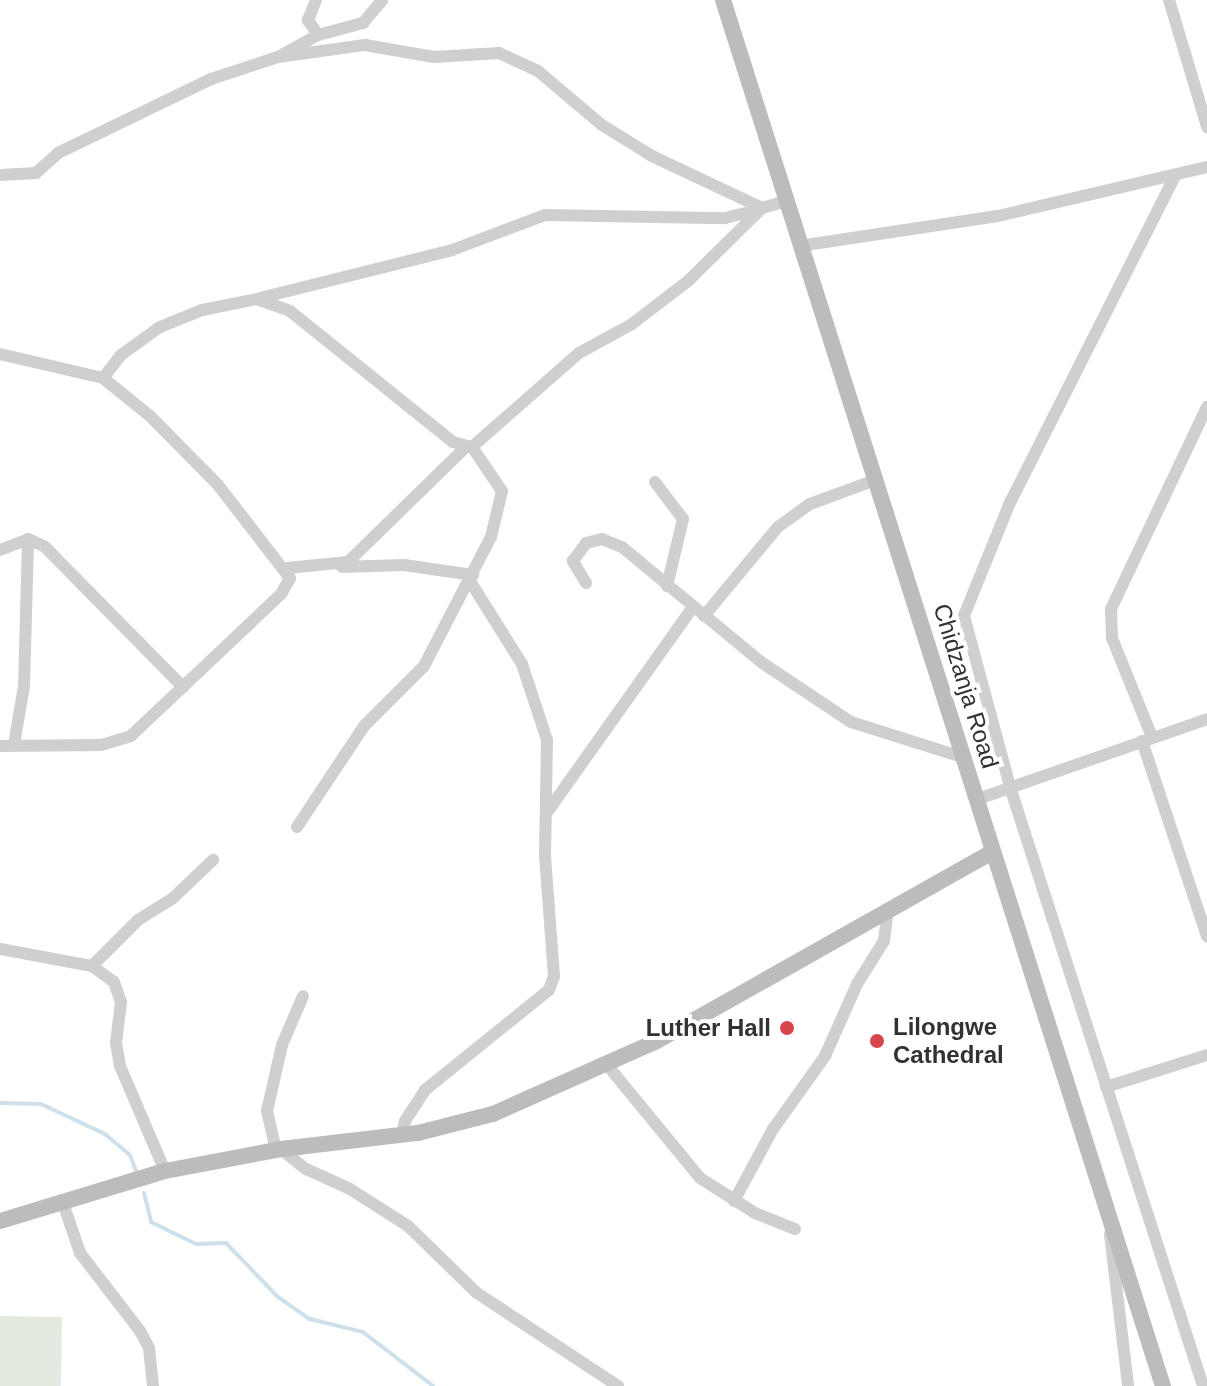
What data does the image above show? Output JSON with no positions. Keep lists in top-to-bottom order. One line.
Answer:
{"streets":{"street":["Chidzanja Road"]},"places":["Luther Hall","Lilongwe Cathedral"]}
